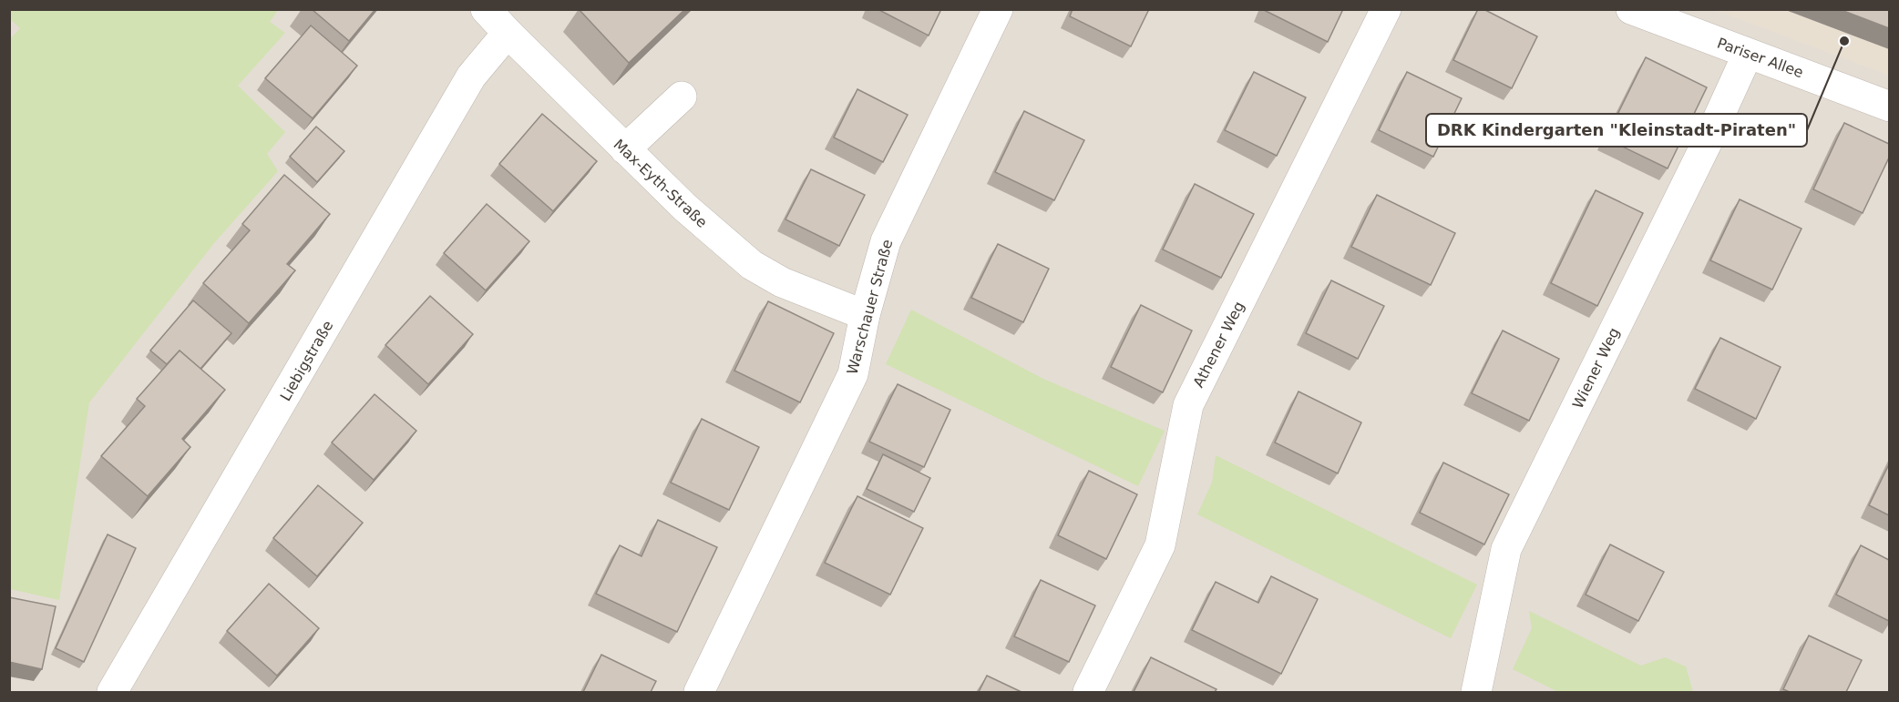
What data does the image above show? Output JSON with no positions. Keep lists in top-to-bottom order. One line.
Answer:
{"streets":{"street":["Pariser Allee","Max-Eyth-Straße","Warschauer Straße","Athener Weg","Liebigstraße","Wiener Weg"]},"crossings":[["Pariser Allee","Wiener Weg"],["Max-Eyth-Straße","Warschauer Straße"],["Max-Eyth-Straße","Liebigstraße"]],"places":["DRK Kindergarten \"Kleinstadt-Piraten\""]}
